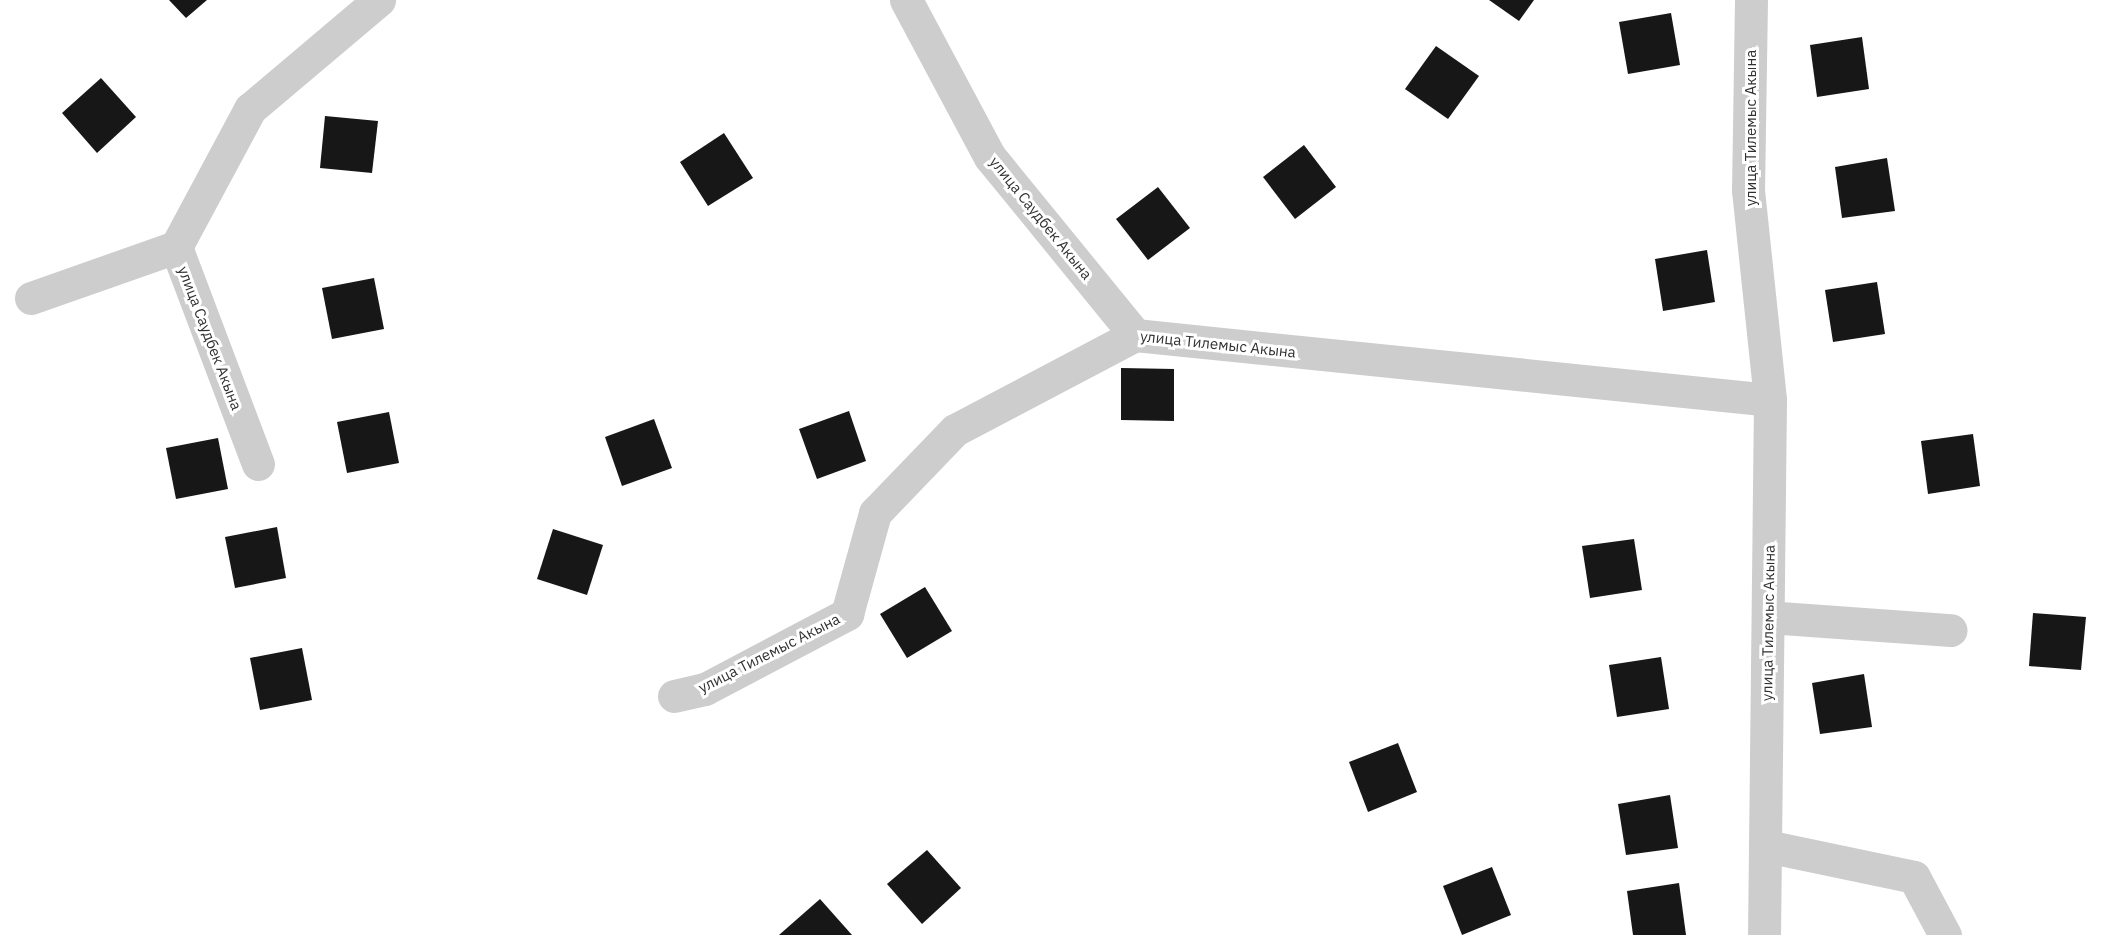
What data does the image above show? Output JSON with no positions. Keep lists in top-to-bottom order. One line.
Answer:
{"streets":{"street":["улица Тилемыс Акына","улица Саудбек Акына"]},"crossings":[["улица Тилемыс Акына","улица Саудбек Акына"]]}
